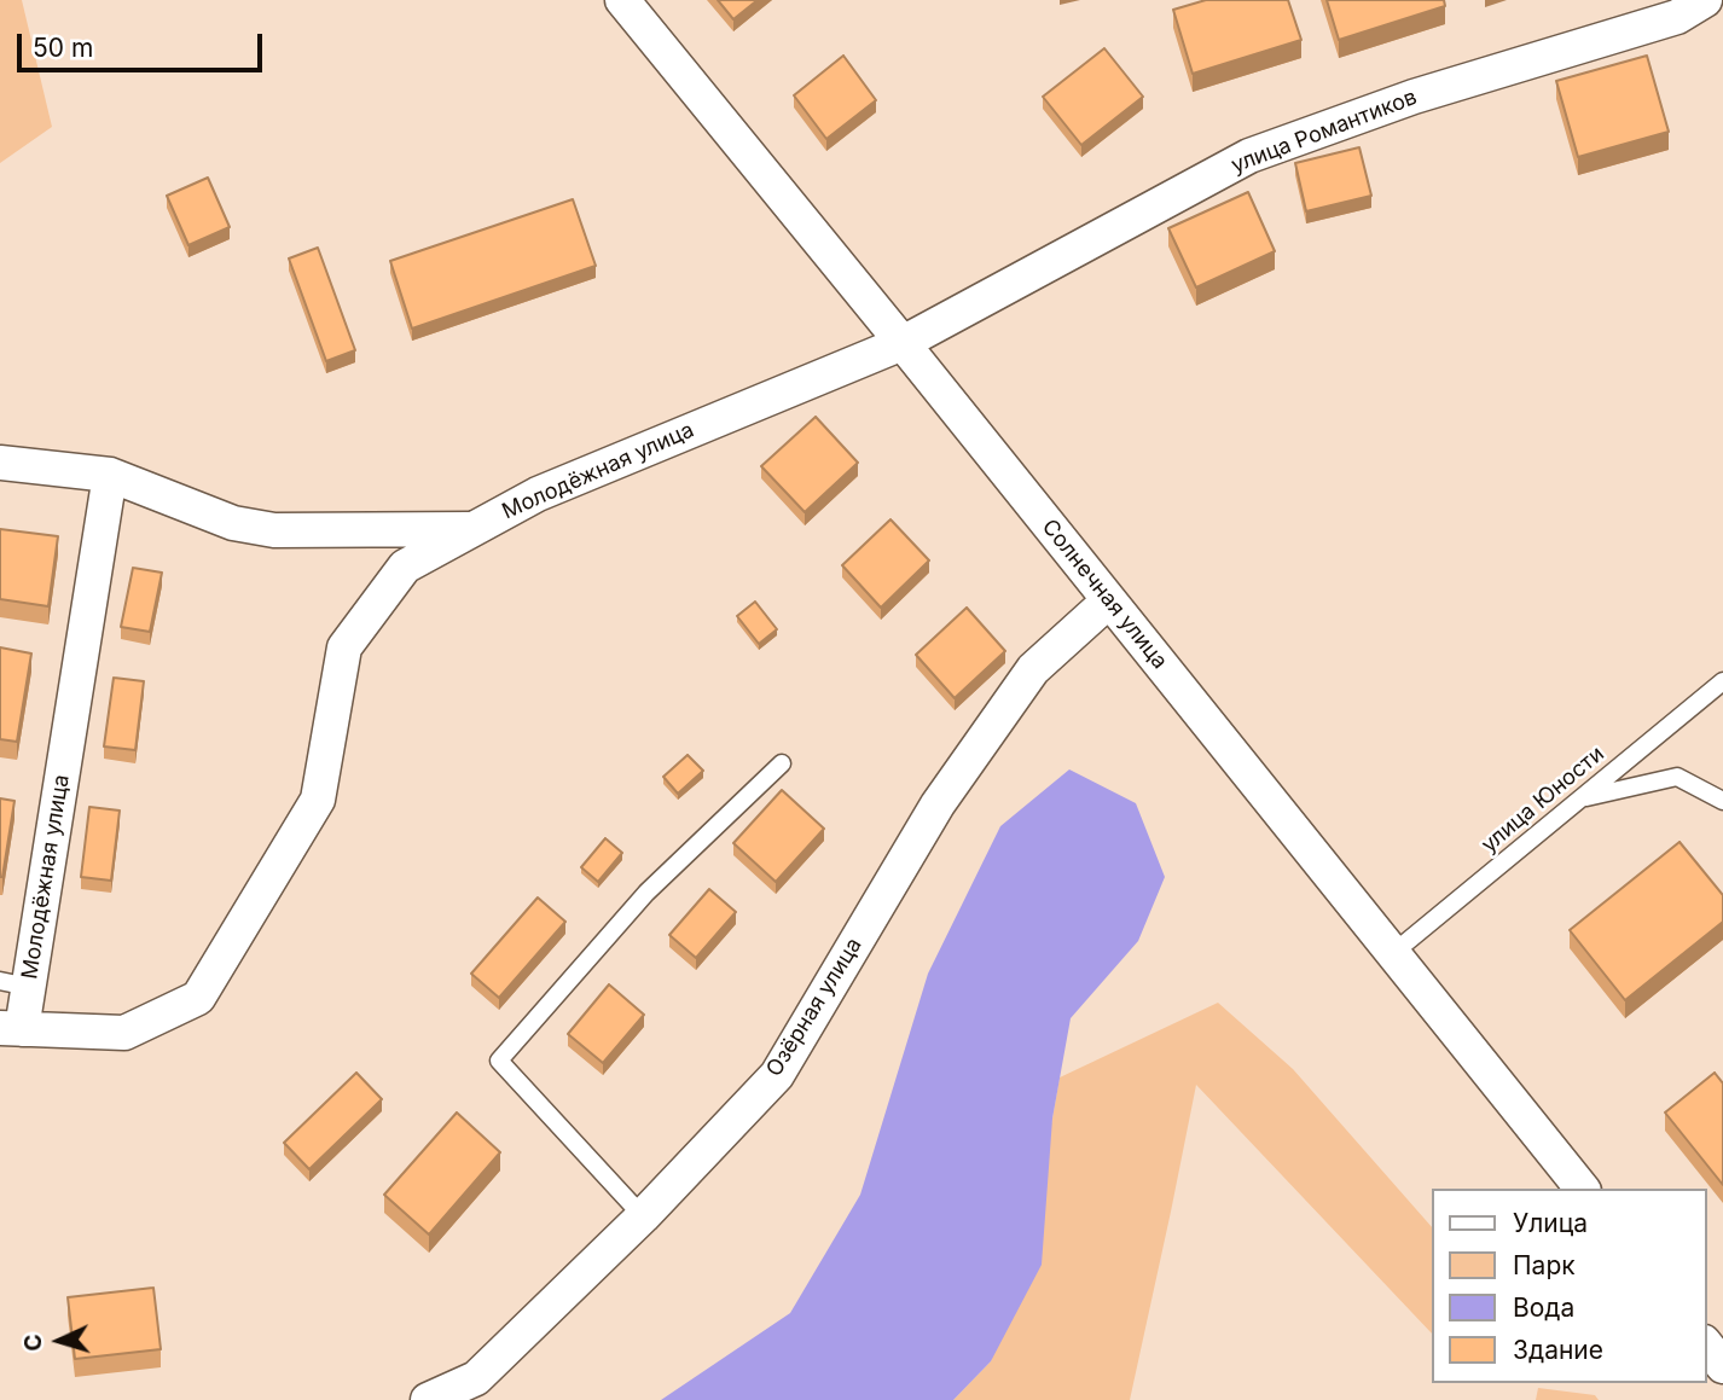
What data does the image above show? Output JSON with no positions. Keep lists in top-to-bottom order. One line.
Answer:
{"streets":{"street":["улица Романтиков","Молодёжная улица","Солнечная улица","Озёрная улица"],"lane":["улица Юности"]},"crossings":[["улица Романтиков","Молодёжная улица"],["улица Романтиков","Солнечная улица"],["Молодёжная улица","Солнечная улица"],["Солнечная улица","улица Юности"],["Солнечная улица","Озёрная улица"]],"legend":["Улица","Парк","Вода","Здание"],"scale_bar":"50 m","north":"left"}
